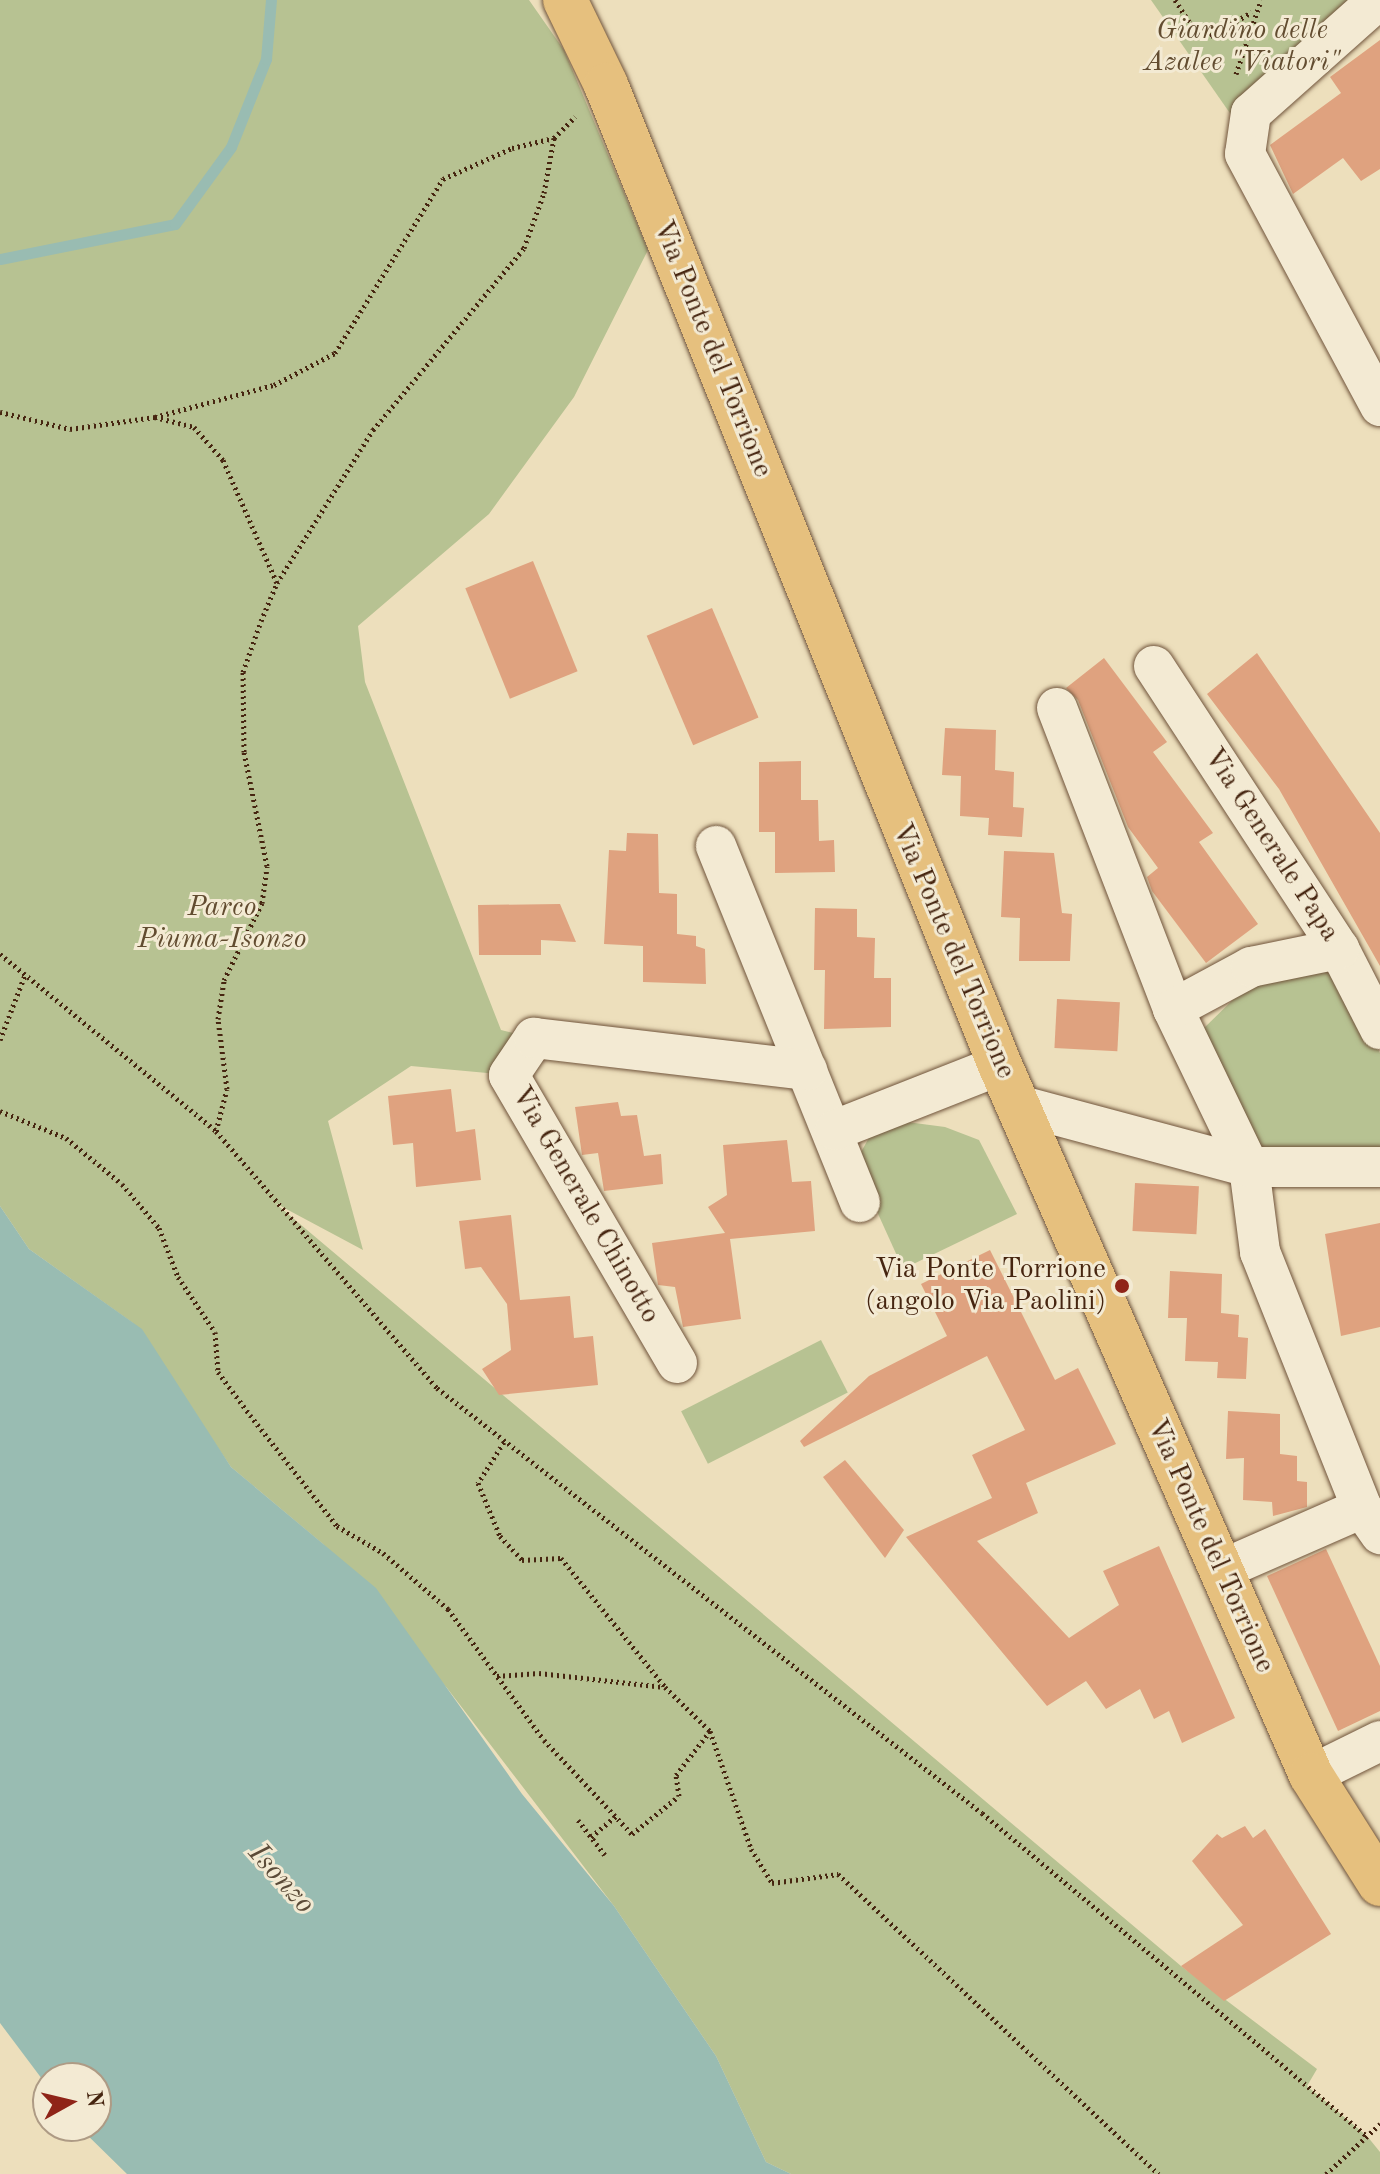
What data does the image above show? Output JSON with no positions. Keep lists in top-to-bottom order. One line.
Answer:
{"streets":{"main road":["Via Ponte del Torrione"],"street":["Via Generale Papa","Via Generale Chinotto"]},"water":["Isonzo"],"parks":["Giardino delle Azalee \"Viatori\"","Parco Piuma-Isonzo"],"places":["Via Ponte Torrione (angolo Via Paolini)"],"north":"right"}
